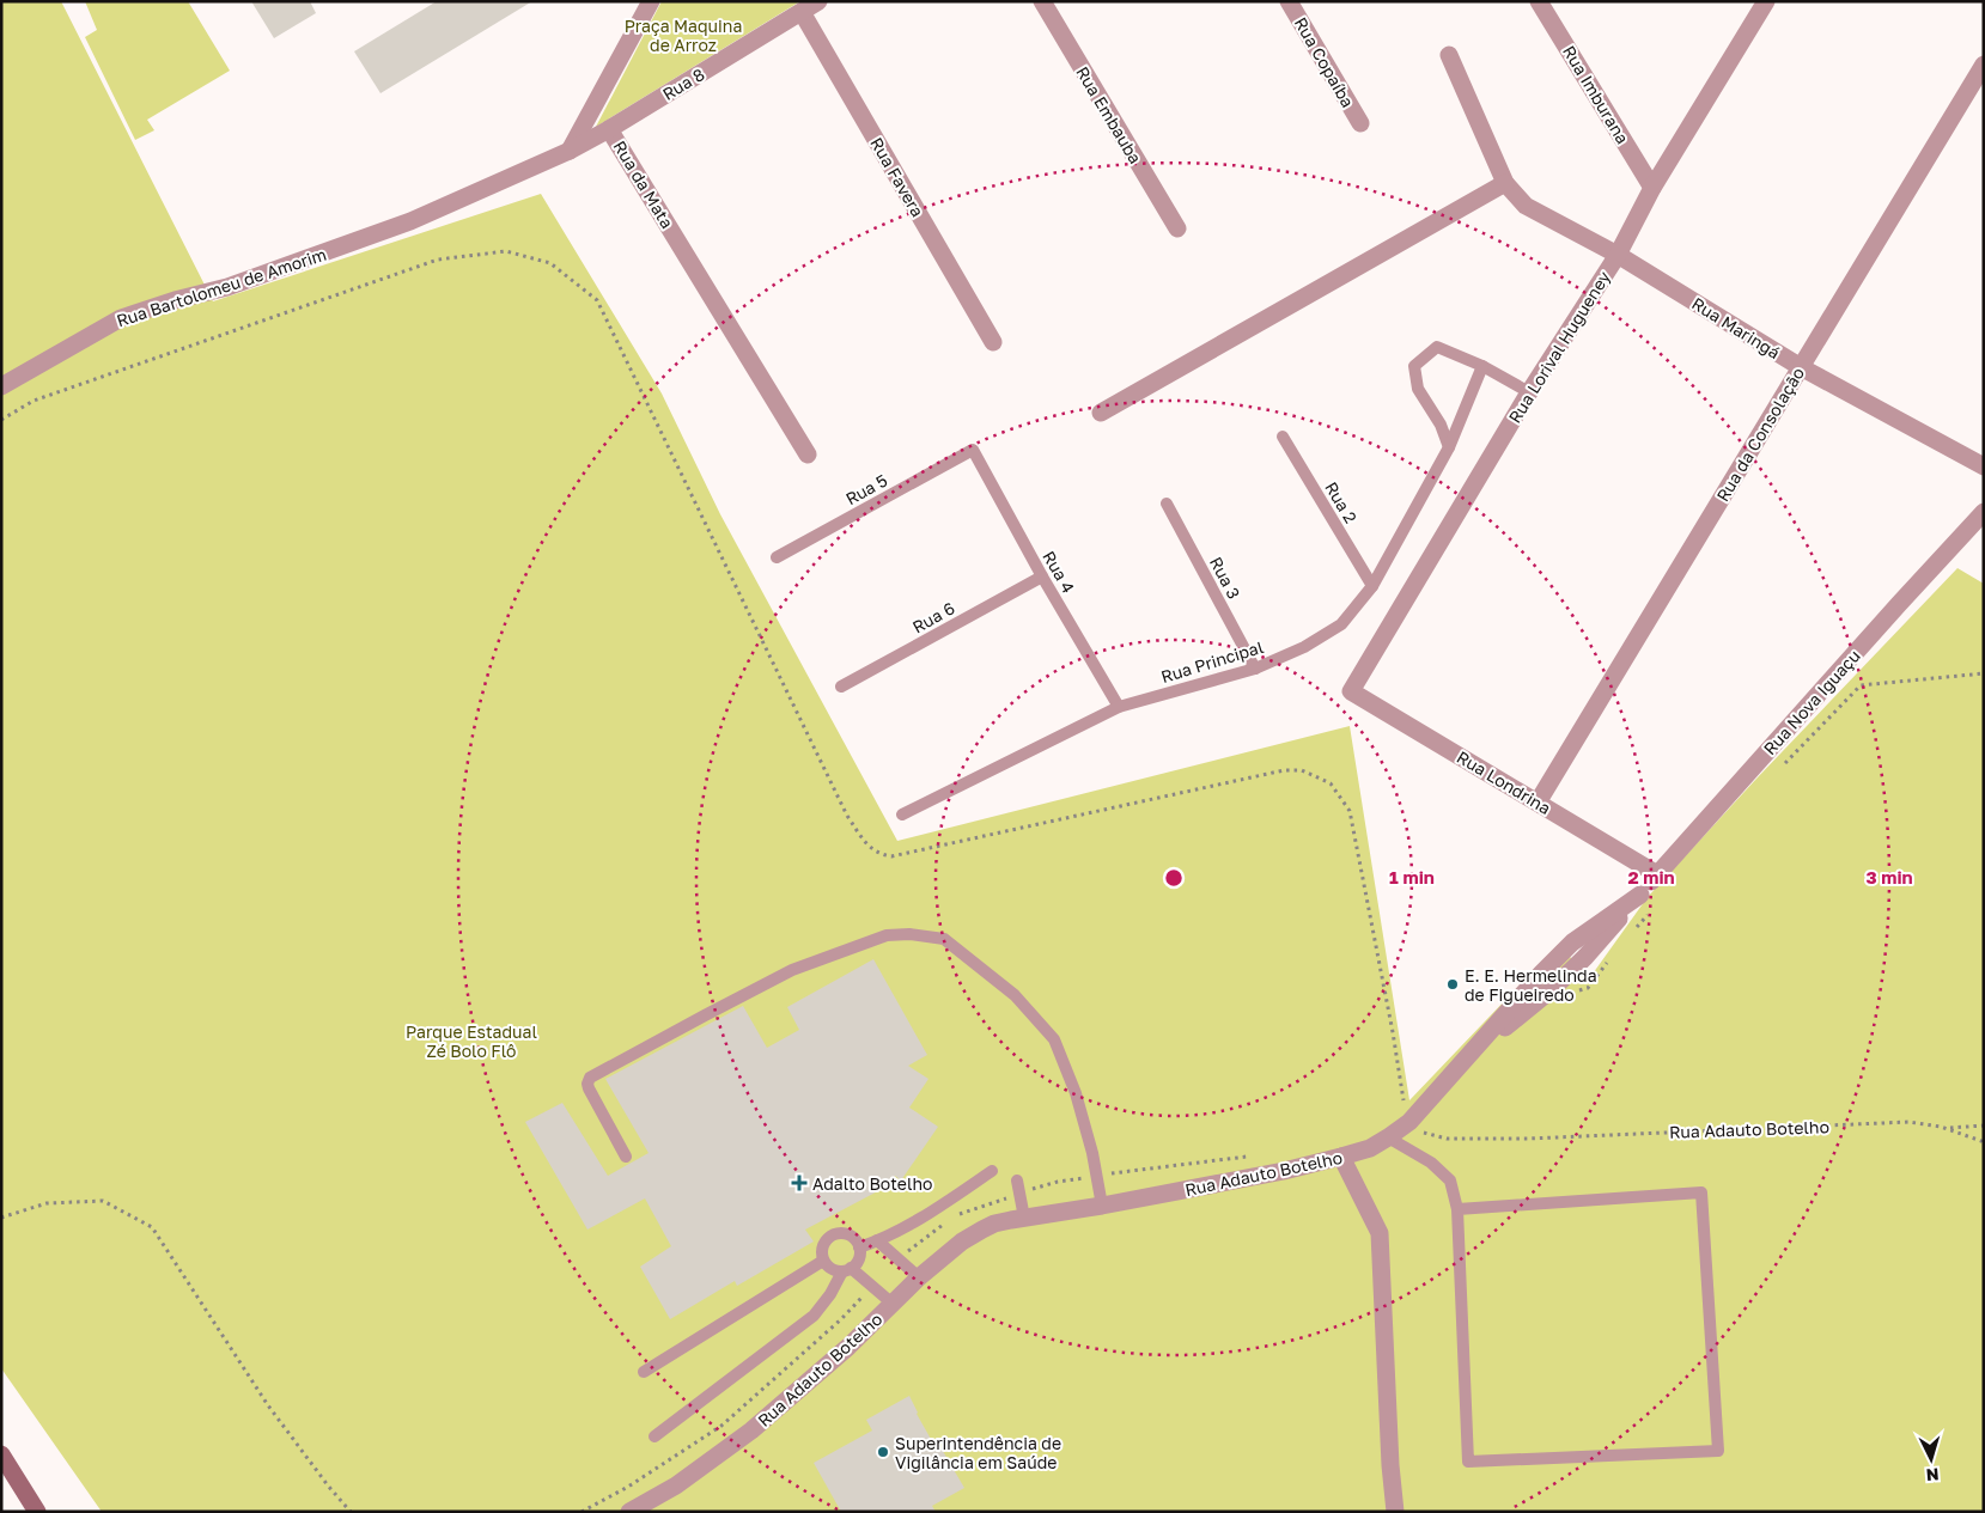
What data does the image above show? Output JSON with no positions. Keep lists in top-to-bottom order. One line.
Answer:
{"streets":{"street":["Rua Copaíba","Rua 8","Rua Imburana","Rua Embauba","Rua Favera","Rua da Mata","Rua Bartolomeu de Amorim","Rua Maringá","Rua Lorival Hugueney","Rua da Consolação","Rua Nova Iguaçu","Rua Londrina","Rua Adauto Botelho"],"lane":["Rua 5","Rua 2","Rua 4","Rua 3","Rua 6","Rua Principal"]},"crossings":[["Rua 8","Rua Favera"],["Rua 8","Rua da Mata"],["Rua Imburana","Rua Lorival Hugueney"],["Rua da Mata","Rua Bartolomeu de Amorim"],["Rua Maringá","Rua Lorival Hugueney"],["Rua Maringá","Rua da Consolação"],["Rua Lorival Hugueney","Rua Londrina"],["Rua da Consolação","Rua Londrina"],["Rua 5","Rua 4"],["Rua 2","Rua Principal"],["Rua 4","Rua 6"],["Rua 4","Rua Principal"],["Rua 3","Rua Principal"],["Rua Nova Iguaçu","Rua Londrina"],["Rua Nova Iguaçu","Rua Adauto Botelho"]],"parks":["Praça Maquina de Arroz","Parque Estadual Zé Bolo Flô"],"places":{"other":["E. E. Hermelinda de Figueiredo","Superintendência de Vigilância em Saúde"],"health":["Adalto Botelho"]},"north":"bottom","rings":["1 min","2 min","3 min"]}
